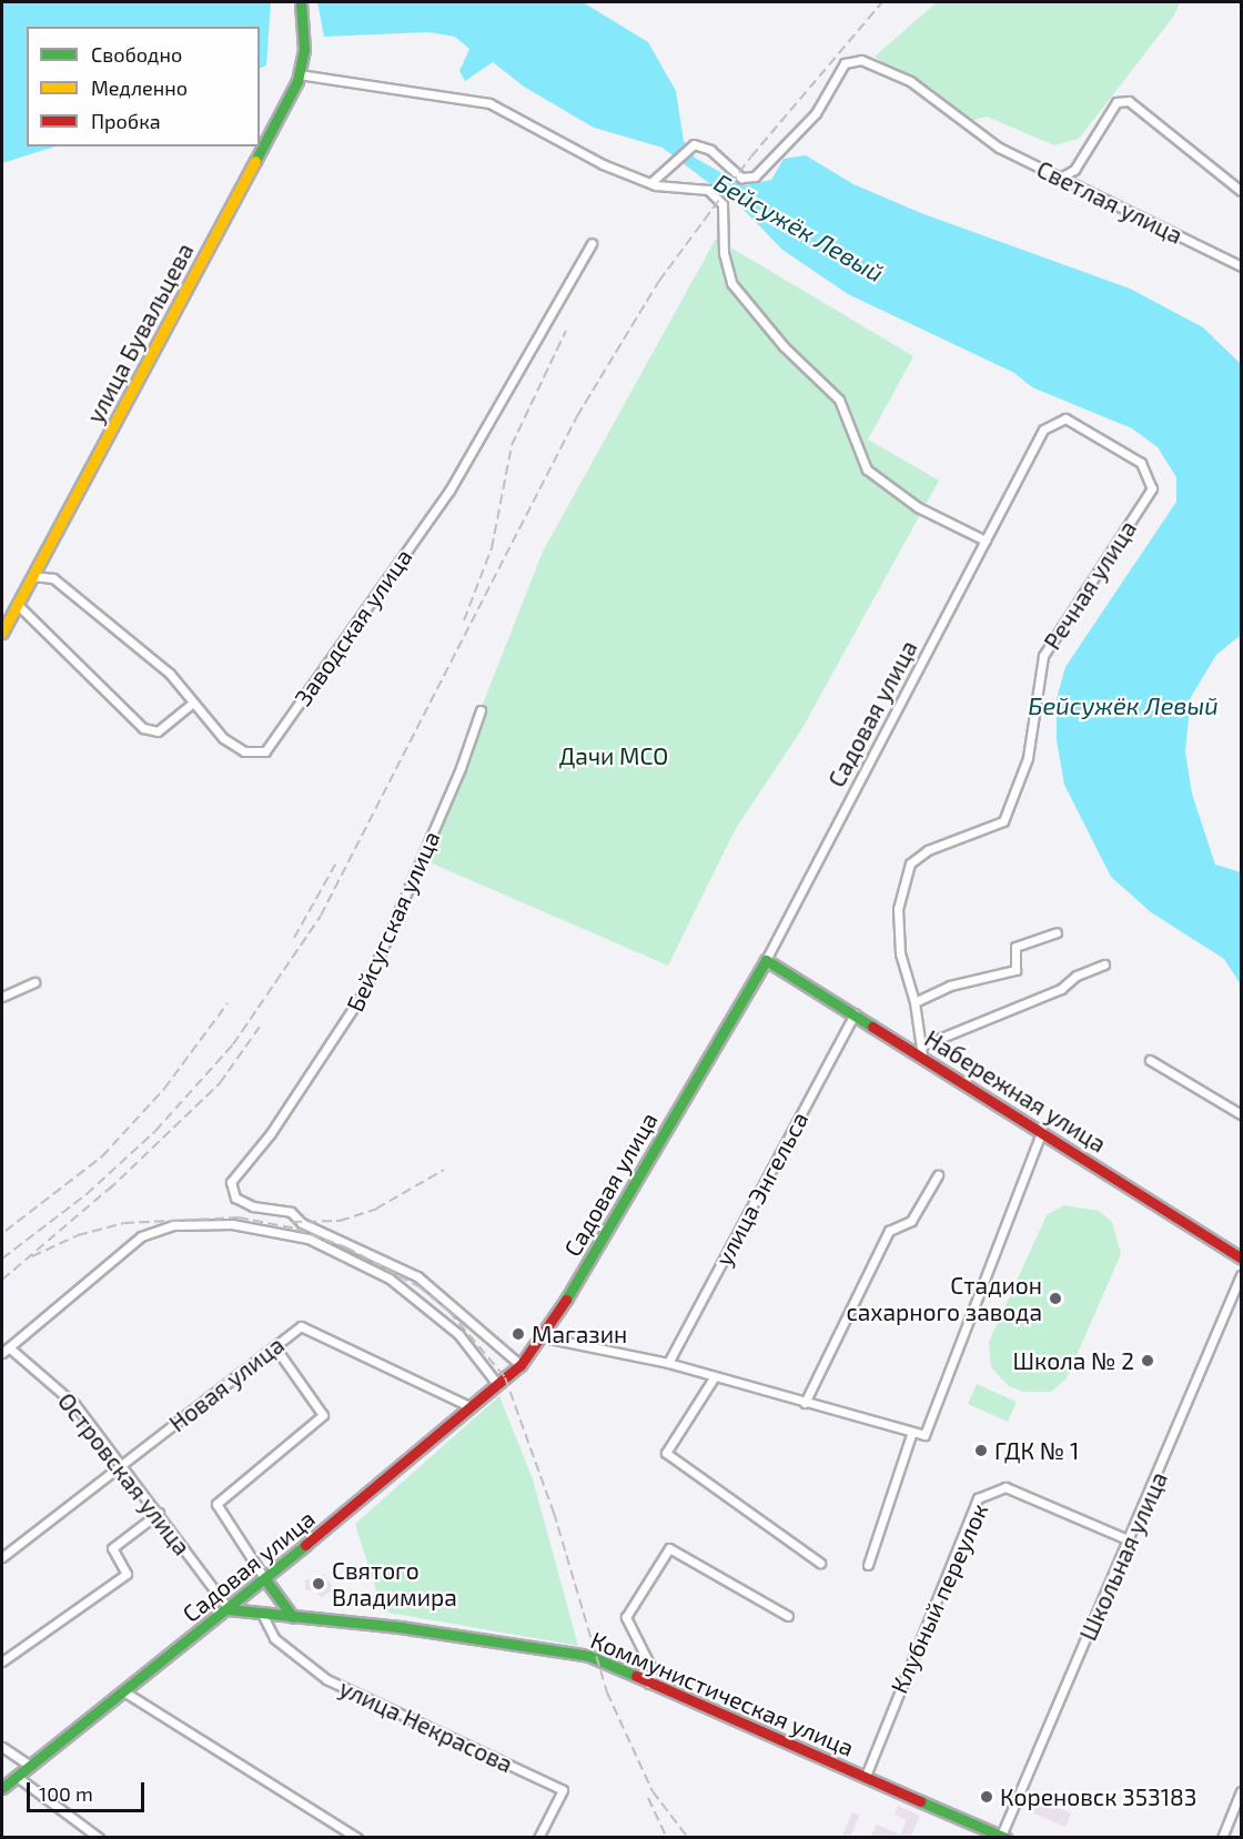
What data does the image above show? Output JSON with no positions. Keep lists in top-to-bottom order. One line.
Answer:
{"streets":{"street":["Светлая улица","улица Бувальцева","Речная улица","Заводская улица","Садовая улица","Бейсугская улица","Набережная улица","улица Энгельса","Новая улица","Островская улица","Школьная улица","Клубный переулок","Коммунистическая улица","улица Некрасова"]},"crossings":[["улица Бувальцева","Заводская улица"],["Речная улица","Садовая улица"],["Речная улица","Набережная улица"],["Садовая улица","Бейсугская улица"],["Садовая улица","Набережная улица"],["Садовая улица","Новая улица"],["Садовая улица","Островская улица"],["Садовая улица","Коммунистическая улица"],["Набережная улица","улица Энгельса"],["Новая улица","Островская улица"],["Островская улица","Коммунистическая улица"],["Школьная улица","Клубный переулок"],["Школьная улица","Коммунистическая улица"],["Клубный переулок","Коммунистическая улица"],["Коммунистическая улица","улица Некрасова"]],"water":["Бейсужёк Левый"],"parks":["Дачи МСО"],"places":["Стадион сахарного завода","Магазин","Школа № 2","ГДК № 1","Святого Владимира","Кореновск 353183"],"legend":["Свободно","Медленно","Пробка"],"scale_bar":"100 m"}
